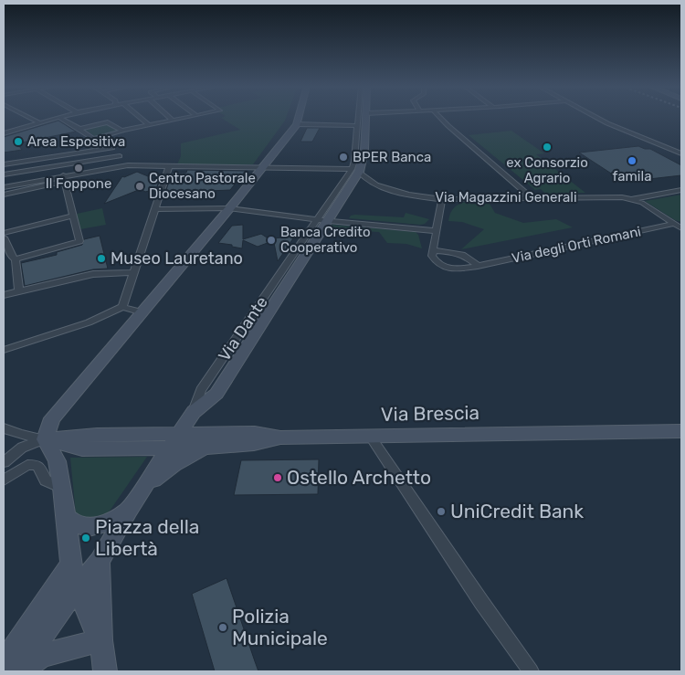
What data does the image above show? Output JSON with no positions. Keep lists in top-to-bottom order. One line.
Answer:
{"streets":{"main road":["Via Dante","Via Brescia"],"street":["Via Magazzini Generali","Via degli Orti Romani"]},"crossings":[["Via Magazzini Generali","Via Dante"],["Via Dante","Via Brescia"]],"places":["Area Espositiva","ex Consorzio Agrario","BPER Banca","famila","Il Foppone","Centro Pastorale Diocesano","Banca Credito Cooperativo","Museo Lauretano","Ostello Archetto","UniCredit Bank","Piazza della Libertà","Polizia Municipale"]}
